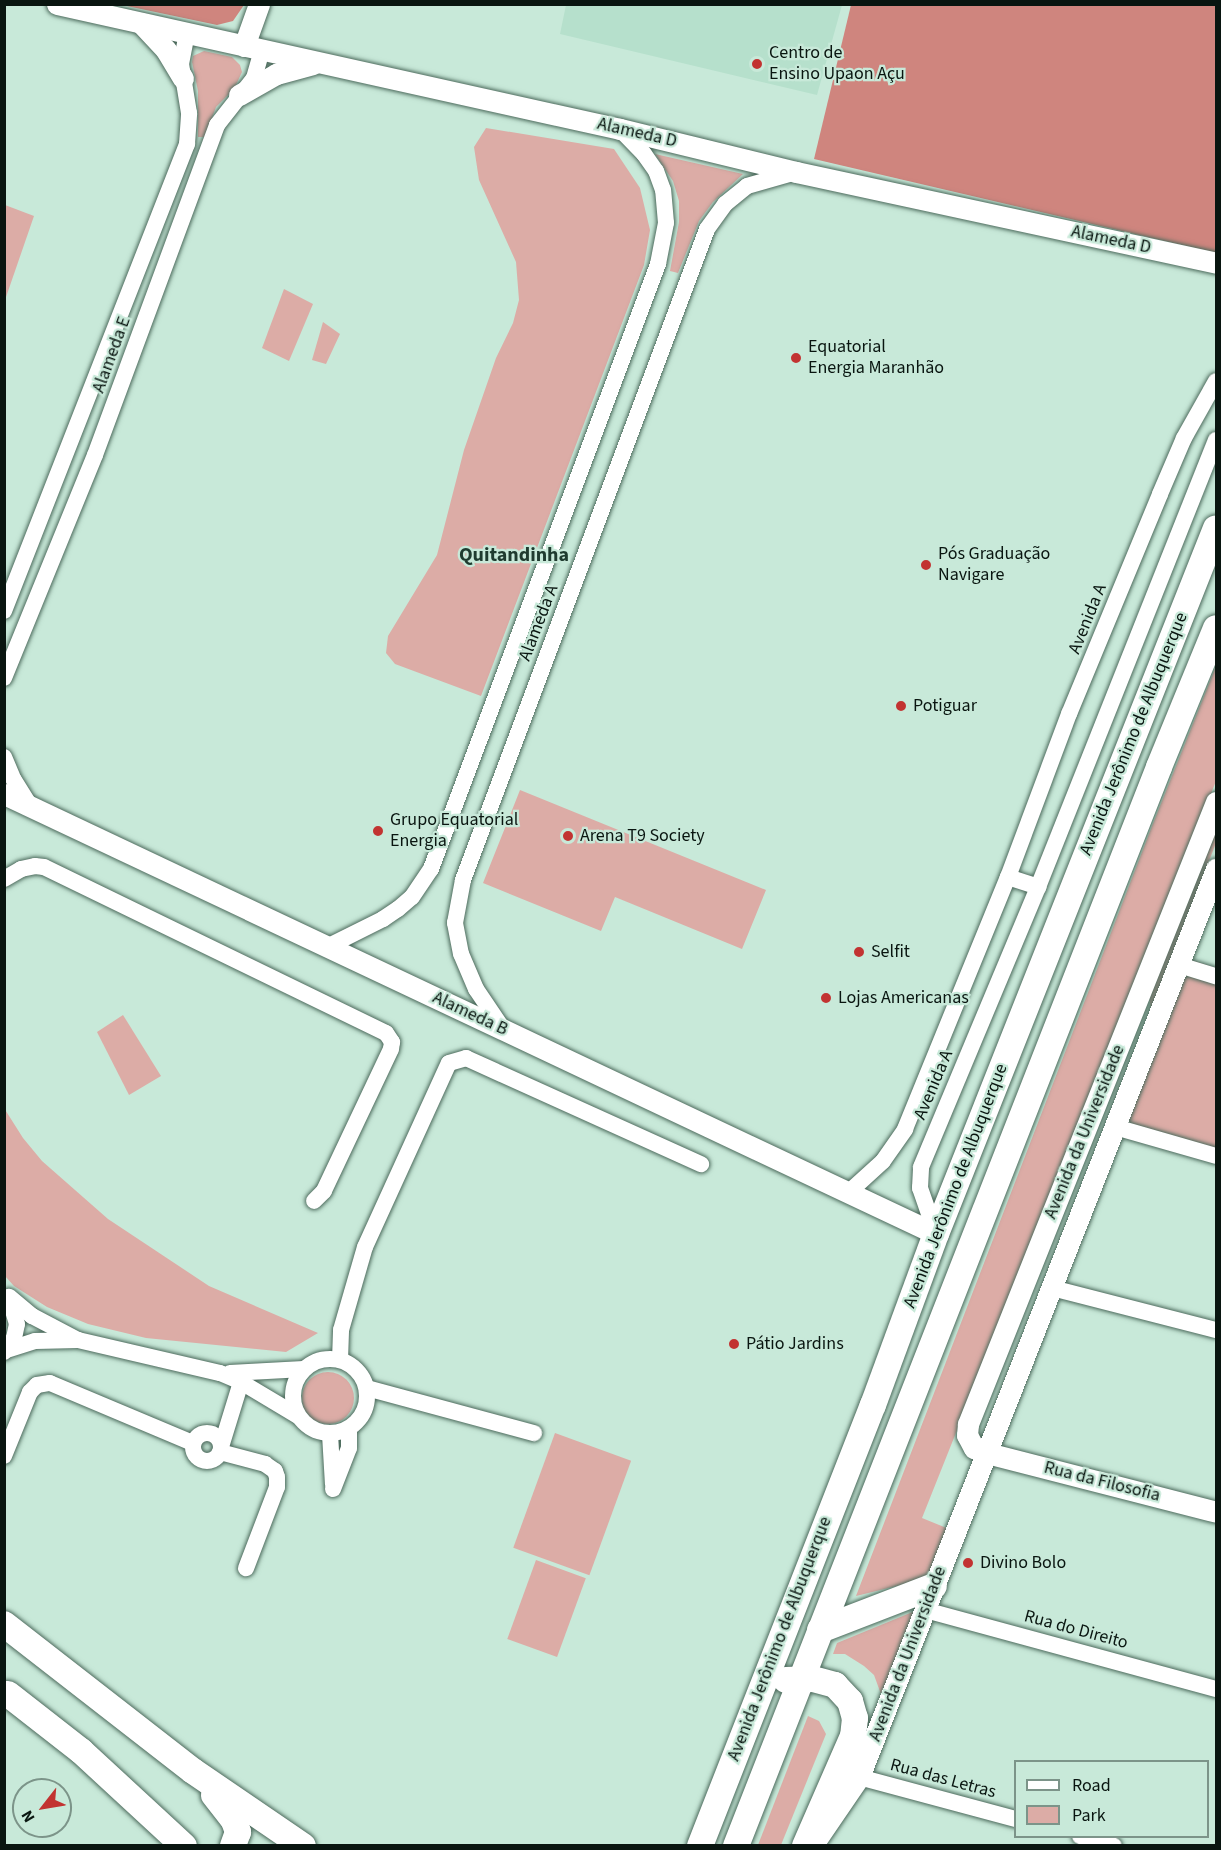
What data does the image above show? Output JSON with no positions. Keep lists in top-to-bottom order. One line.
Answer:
{"streets":{"main road":["Avenida Jerônimo de Albuquerque","Avenida da Universidade"],"street":["Alameda D","Alameda E","Avenida A","Alameda A","Alameda B","Rua da Filosofia","Rua do Direito","Rua das Letras"]},"crossings":[["Alameda D","Alameda E"],["Alameda D","Alameda A"],["Avenida A","Avenida Jerônimo de Albuquerque"],["Avenida A","Alameda B"],["Alameda A","Alameda B"],["Avenida Jerônimo de Albuquerque","Alameda B"],["Avenida Jerônimo de Albuquerque","Avenida da Universidade"],["Avenida da Universidade","Rua da Filosofia"],["Avenida da Universidade","Rua do Direito"],["Avenida da Universidade","Rua das Letras"]],"districts":["Quitandinha"],"places":["Centro de Ensino Upaon Açu","Equatorial Energia Maranhão","Pós Graduação Navigare","Potiguar","Grupo Equatorial Energia","Arena T9 Society","Selfit","Lojas Americanas","Pátio Jardins","Divino Bolo"],"legend":["Road","Park"],"north":"bottom left"}
